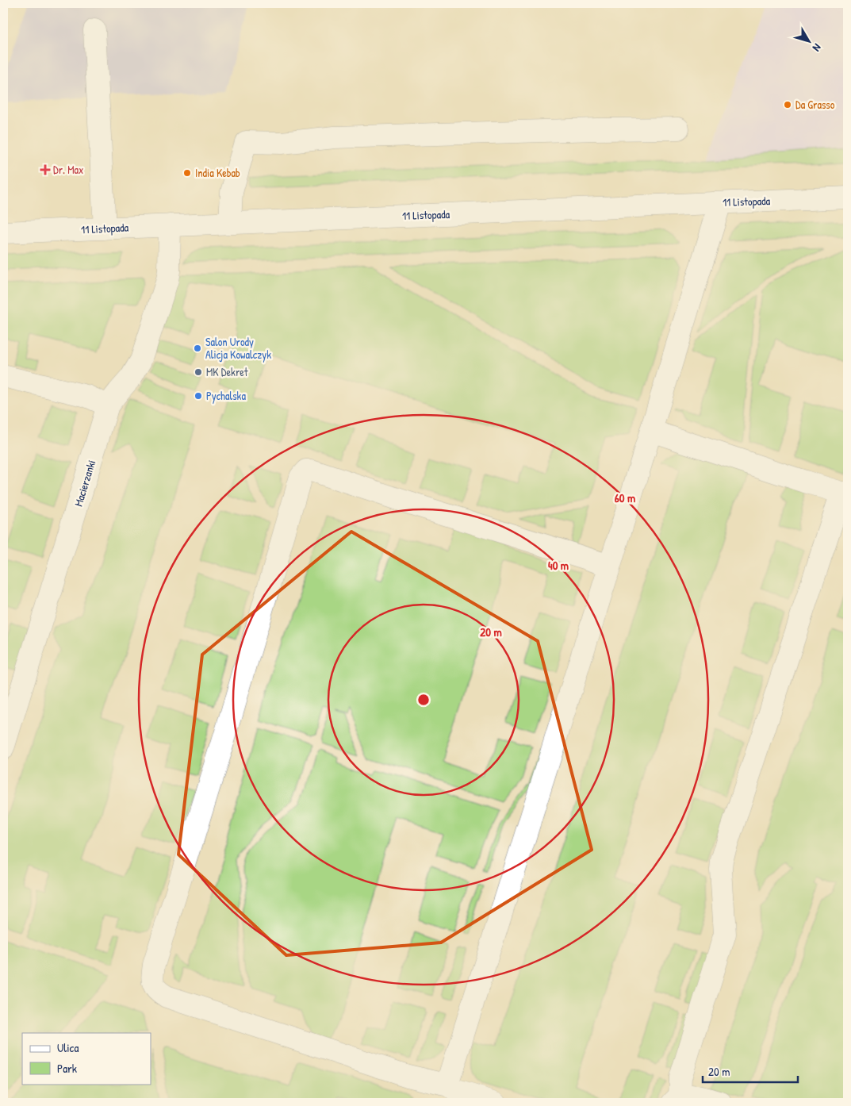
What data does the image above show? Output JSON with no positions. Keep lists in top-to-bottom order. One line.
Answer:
{"streets":{"street":["11 Listopada","Macierzanki"]},"crossings":[["11 Listopada","Macierzanki"]],"places":{"other":["Da Grasso","India Kebab","Salon Urody Alicja Kowalczyk","MK Dekret","Pychalska"],"health":["Dr. Max"]},"legend":["Ulica","Park"],"scale_bar":"20 m","north":"bottom right","rings":["60 m","40 m","20 m"]}
